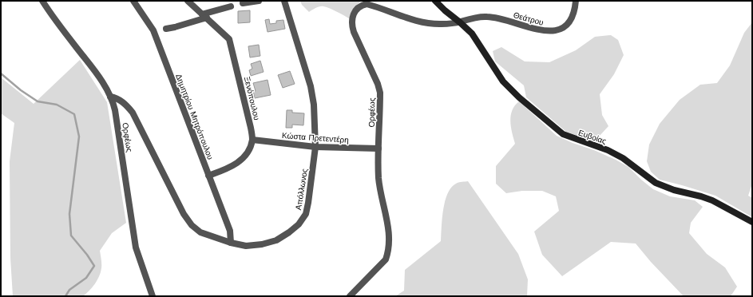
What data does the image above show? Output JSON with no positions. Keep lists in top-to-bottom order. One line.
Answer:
{"streets":{"street":["Θεάτρου","Ξενόπουλου","Ορφέως","Δημητρίου Μητρόπουλου","Ευβοίας","Κώστα Πρετεντέρη","Απόλλωνος"]},"crossings":[["Θεάτρου","Ορφέως"],["Θεάτρου","Ευβοίας"],["Ξενόπουλου","Κώστα Πρετεντέρη"],["Ορφέως","Ευβοίας"],["Ορφέως","Κώστα Πρετεντέρη"],["Ορφέως","Απόλλωνος"],["Δημητρίου Μητρόπουλου","Απόλλωνος"],["Κώστα Πρετεντέρη","Απόλλωνος"]]}
